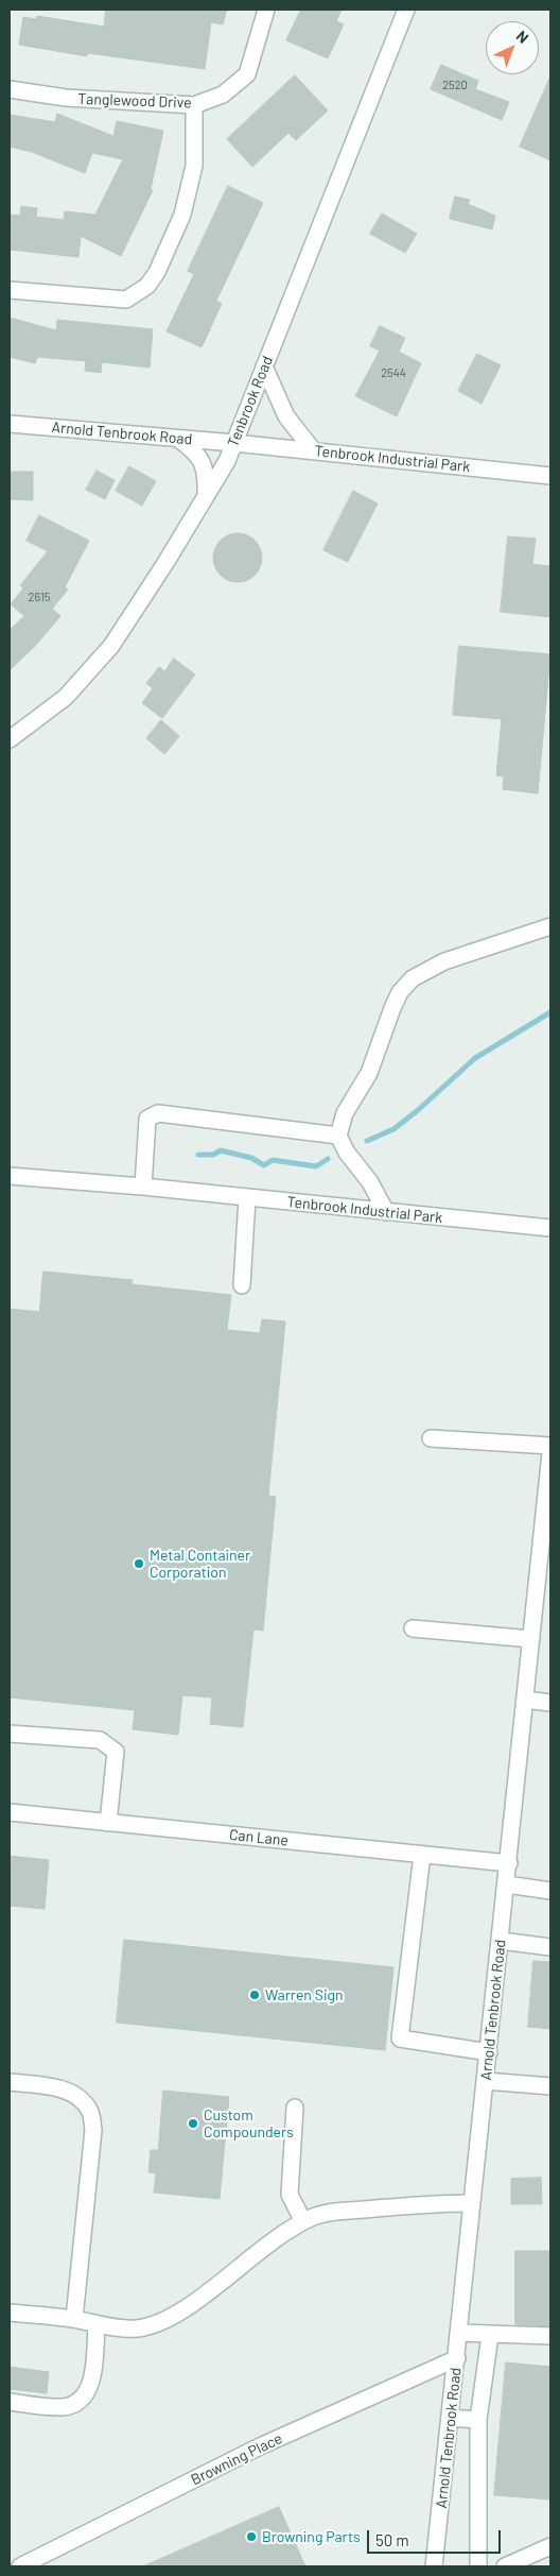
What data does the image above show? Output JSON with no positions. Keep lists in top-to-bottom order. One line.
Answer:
{"streets":{"street":["Tanglewood Drive","Tenbrook Road","Arnold Tenbrook Road","Tenbrook Industrial Park","Can Lane","Browning Place"]},"crossings":[["Tenbrook Road","Arnold Tenbrook Road"],["Tenbrook Road","Tenbrook Industrial Park"],["Arnold Tenbrook Road","Tenbrook Industrial Park"],["Arnold Tenbrook Road","Can Lane"],["Arnold Tenbrook Road","Browning Place"]],"places":["Metal Container Corporation","Warren Sign","Custom Compounders","Browning Parts"],"house_numbers":["2520","2544","2615"],"scale_bar":"50 m","north":"top right"}
